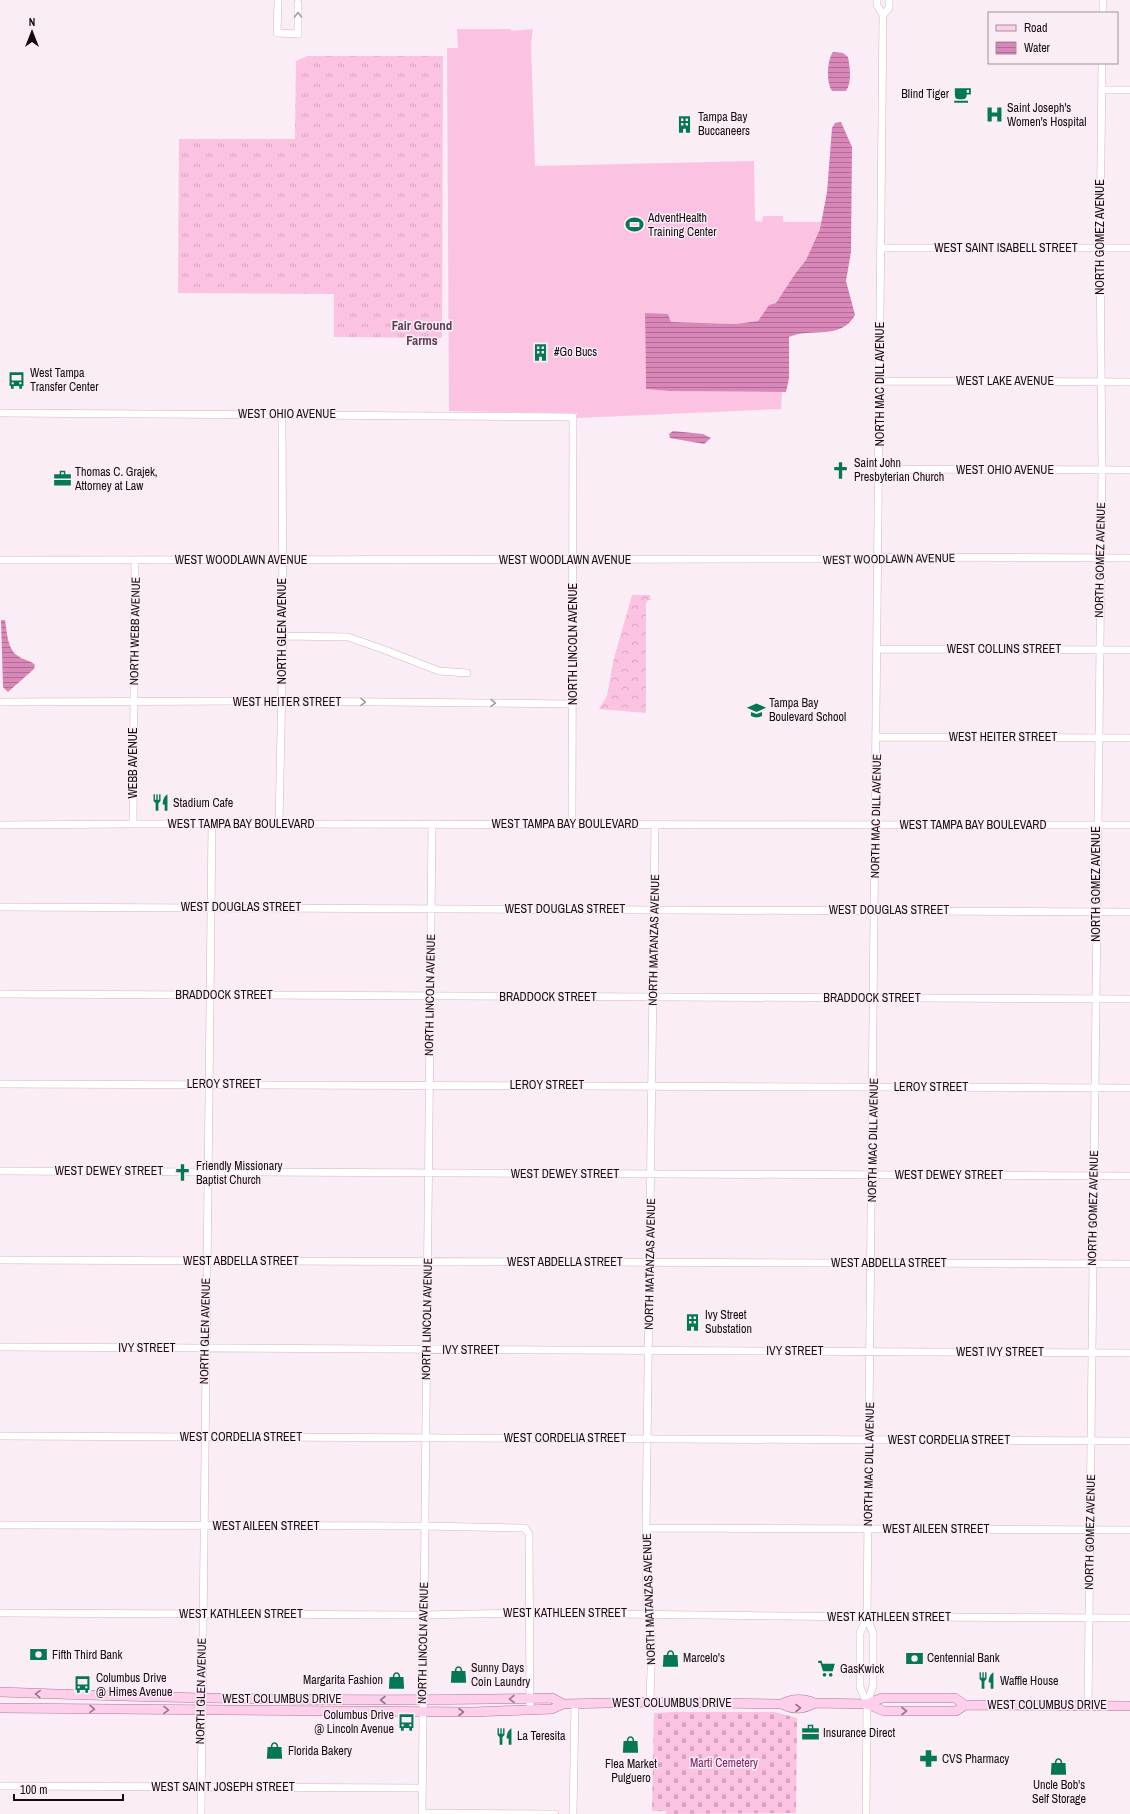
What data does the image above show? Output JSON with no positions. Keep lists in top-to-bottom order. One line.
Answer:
{"streets":{"main road":["WEST COLUMBUS DRIVE"],"street":["NORTH GOMEZ AVENUE","WEST SAINT ISABELL STREET","WEST LAKE AVENUE","NORTH MAC DILL AVENUE","WEST OHIO AVENUE","WEST WOODLAWN AVENUE","NORTH WEBB AVENUE","NORTH GLEN AVENUE","NORTH LINCOLN AVENUE","WEST COLLINS STREET","WEST HEITER STREET","WEBB AVENUE","WEST TAMPA BAY BOULEVARD","WEST DOUGLAS STREET","NORTH MATANZAS AVENUE","BRADDOCK STREET","LEROY STREET","WEST DEWEY STREET","WEST ABDELLA STREET","IVY STREET","WEST IVY STREET","WEST CORDELIA STREET","WEST AILEEN STREET","WEST KATHLEEN STREET","WEST SAINT JOSEPH STREET"]},"crossings":[["NORTH GOMEZ AVENUE","WEST SAINT ISABELL STREET"],["NORTH GOMEZ AVENUE","WEST LAKE AVENUE"],["NORTH GOMEZ AVENUE","WEST OHIO AVENUE"],["NORTH GOMEZ AVENUE","WEST WOODLAWN AVENUE"],["NORTH GOMEZ AVENUE","WEST COLLINS STREET"],["NORTH GOMEZ AVENUE","WEST HEITER STREET"],["NORTH GOMEZ AVENUE","WEST TAMPA BAY BOULEVARD"],["NORTH GOMEZ AVENUE","WEST DOUGLAS STREET"],["NORTH GOMEZ AVENUE","BRADDOCK STREET"],["NORTH GOMEZ AVENUE","LEROY STREET"],["NORTH GOMEZ AVENUE","WEST DEWEY STREET"],["NORTH GOMEZ AVENUE","WEST ABDELLA STREET"],["NORTH GOMEZ AVENUE","WEST IVY STREET"],["NORTH GOMEZ AVENUE","WEST CORDELIA STREET"],["NORTH GOMEZ AVENUE","WEST AILEEN STREET"],["NORTH GOMEZ AVENUE","WEST KATHLEEN STREET"],["NORTH GOMEZ AVENUE","WEST COLUMBUS DRIVE"],["WEST SAINT ISABELL STREET","NORTH MAC DILL AVENUE"],["WEST LAKE AVENUE","NORTH MAC DILL AVENUE"],["NORTH MAC DILL AVENUE","WEST OHIO AVENUE"],["NORTH MAC DILL AVENUE","WEST WOODLAWN AVENUE"],["NORTH MAC DILL AVENUE","WEST COLLINS STREET"],["NORTH MAC DILL AVENUE","WEST HEITER STREET"],["NORTH MAC DILL AVENUE","WEST TAMPA BAY BOULEVARD"],["NORTH MAC DILL AVENUE","WEST DOUGLAS STREET"],["NORTH MAC DILL AVENUE","BRADDOCK STREET"],["NORTH MAC DILL AVENUE","LEROY STREET"],["NORTH MAC DILL AVENUE","WEST DEWEY STREET"],["NORTH MAC DILL AVENUE","WEST ABDELLA STREET"],["NORTH MAC DILL AVENUE","IVY STREET"],["NORTH MAC DILL AVENUE","WEST IVY STREET"],["NORTH MAC DILL AVENUE","WEST CORDELIA STREET"],["NORTH MAC DILL AVENUE","WEST AILEEN STREET"],["NORTH MAC DILL AVENUE","WEST KATHLEEN STREET"],["NORTH MAC DILL AVENUE","WEST COLUMBUS DRIVE"],["WEST OHIO AVENUE","NORTH GLEN AVENUE"],["WEST OHIO AVENUE","NORTH LINCOLN AVENUE"],["WEST WOODLAWN AVENUE","NORTH WEBB AVENUE"],["WEST WOODLAWN AVENUE","NORTH GLEN AVENUE"],["WEST WOODLAWN AVENUE","NORTH LINCOLN AVENUE"],["NORTH WEBB AVENUE","WEST HEITER STREET"],["NORTH WEBB AVENUE","WEBB AVENUE"],["NORTH GLEN AVENUE","WEST HEITER STREET"],["NORTH GLEN AVENUE","WEST TAMPA BAY BOULEVARD"],["NORTH GLEN AVENUE","WEST DOUGLAS STREET"],["NORTH GLEN AVENUE","BRADDOCK STREET"],["NORTH GLEN AVENUE","LEROY STREET"],["NORTH GLEN AVENUE","WEST DEWEY STREET"],["NORTH GLEN AVENUE","WEST ABDELLA STREET"],["NORTH GLEN AVENUE","IVY STREET"],["NORTH GLEN AVENUE","WEST CORDELIA STREET"],["NORTH GLEN AVENUE","WEST AILEEN STREET"],["NORTH GLEN AVENUE","WEST KATHLEEN STREET"],["NORTH GLEN AVENUE","WEST COLUMBUS DRIVE"],["NORTH GLEN AVENUE","WEST SAINT JOSEPH STREET"],["NORTH LINCOLN AVENUE","WEST HEITER STREET"],["NORTH LINCOLN AVENUE","WEST TAMPA BAY BOULEVARD"],["NORTH LINCOLN AVENUE","WEST DOUGLAS STREET"],["NORTH LINCOLN AVENUE","BRADDOCK STREET"],["NORTH LINCOLN AVENUE","LEROY STREET"],["NORTH LINCOLN AVENUE","WEST DEWEY STREET"],["NORTH LINCOLN AVENUE","WEST ABDELLA STREET"],["NORTH LINCOLN AVENUE","IVY STREET"],["NORTH LINCOLN AVENUE","WEST CORDELIA STREET"],["NORTH LINCOLN AVENUE","WEST AILEEN STREET"],["NORTH LINCOLN AVENUE","WEST KATHLEEN STREET"],["NORTH LINCOLN AVENUE","WEST COLUMBUS DRIVE"],["NORTH LINCOLN AVENUE","WEST SAINT JOSEPH STREET"],["WEST HEITER STREET","WEBB AVENUE"],["WEBB AVENUE","WEST TAMPA BAY BOULEVARD"],["WEST TAMPA BAY BOULEVARD","NORTH MATANZAS AVENUE"],["WEST DOUGLAS STREET","NORTH MATANZAS AVENUE"],["NORTH MATANZAS AVENUE","BRADDOCK STREET"],["NORTH MATANZAS AVENUE","LEROY STREET"],["NORTH MATANZAS AVENUE","WEST DEWEY STREET"],["NORTH MATANZAS AVENUE","WEST ABDELLA STREET"],["NORTH MATANZAS AVENUE","IVY STREET"],["NORTH MATANZAS AVENUE","WEST CORDELIA STREET"],["NORTH MATANZAS AVENUE","WEST AILEEN STREET"],["NORTH MATANZAS AVENUE","WEST KATHLEEN STREET"],["NORTH MATANZAS AVENUE","WEST COLUMBUS DRIVE"],["IVY STREET","WEST IVY STREET"],["WEST AILEEN STREET","WEST KATHLEEN STREET"]],"districts":["Fair Ground Farms"],"parks":["Marti Cemetery"],"places":{"cafe":["Blind Tiger"],"hospital":["Saint Joseph's Women's Hospital"],"building":["Tampa Bay Buccaneers","#Go Bucs","Ivy Street Substation"],"sports":["AdventHealth Training Center"],"bus stop":["West Tampa Transfer Center","Columbus Drive @ Himes Avenue","Columbus Drive @ Lincoln Avenue"],"church":["Saint John Presbyterian Church","Friendly Missionary Baptist Church"],"office":["Thomas C. Grajek, Attorney at Law","Insurance Direct"],"school or university":["Tampa Bay Boulevard School"],"restaurant":["Stadium Cafe","Waffle House","La Teresita"],"bank":["Fifth Third Bank","Centennial Bank"],"shop":["Marcelo's","Sunny Days Coin Laundry","Margarita Fashion","Flea Market Pulguero","Florida Bakery","Uncle Bob's Self Storage"],"supermarket":["GasKwick"],"pharmacy":["CVS Pharmacy"]},"legend":["Road","Water"],"scale_bar":"100 m","north":"top"}
